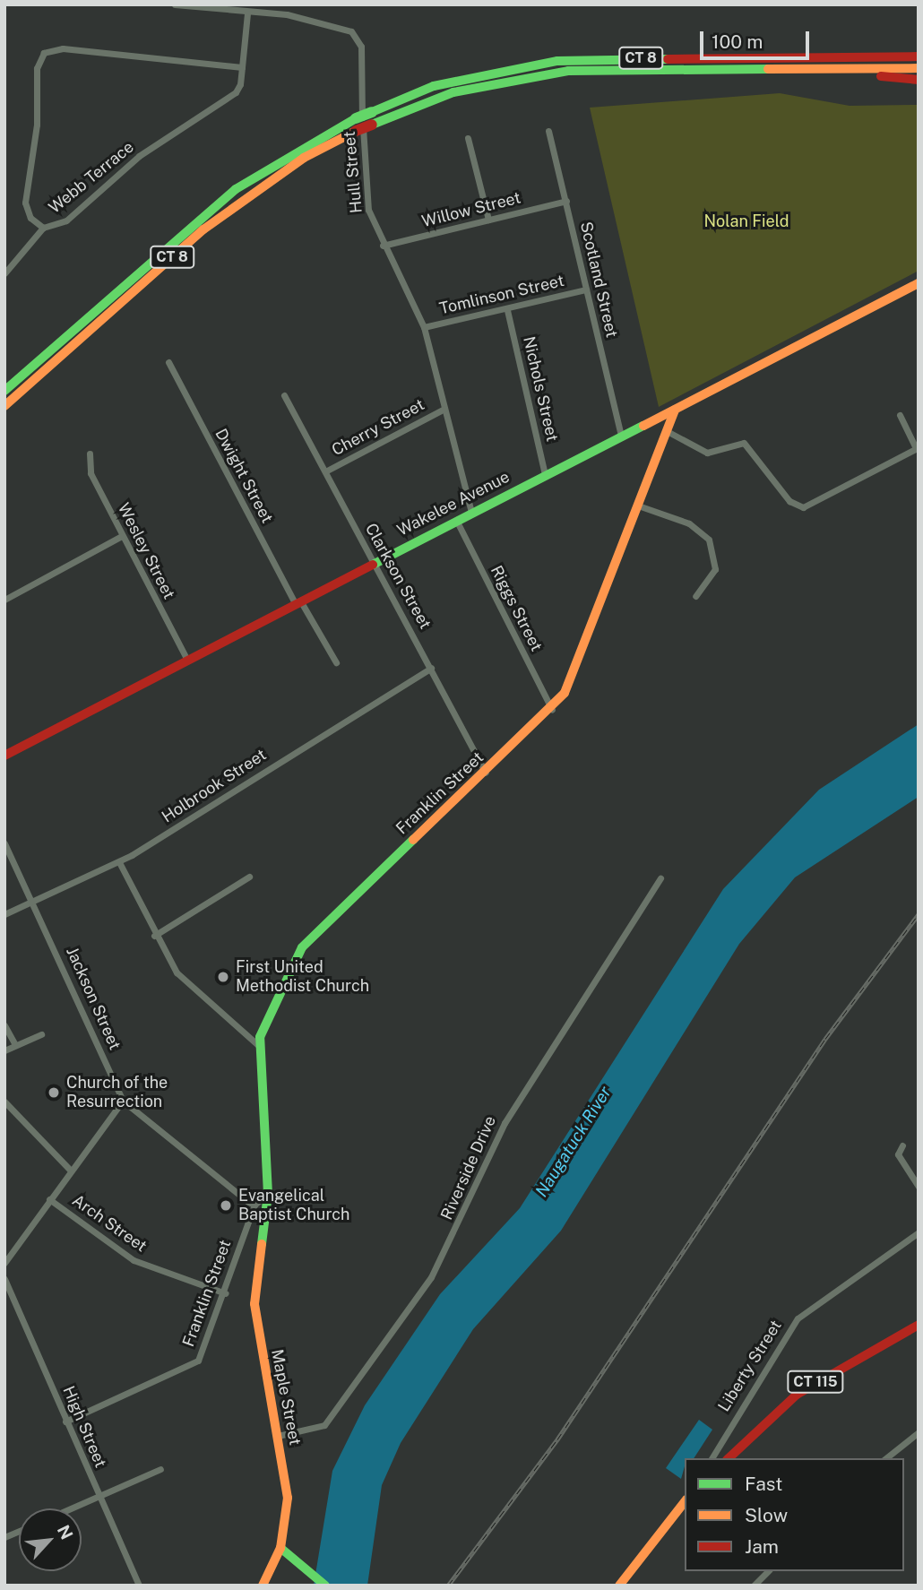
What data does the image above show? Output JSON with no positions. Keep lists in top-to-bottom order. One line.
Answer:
{"streets":{"main road":["CT 8","Wakelee Avenue","Franklin Street","CT 115","Maple Street"],"street":["Hull Street","Webb Terrace","Willow Street","Scotland Street","Tomlinson Street","Nichols Street","Cherry Street","Dwight Street","Wesley Street","Clarkson Street","Riggs Street","Holbrook Street","Jackson Street","Riverside Drive","Arch Street","Liberty Street","High Street"]},"crossings":[["Hull Street","Webb Terrace"],["Hull Street","Willow Street"],["Hull Street","Tomlinson Street"],["Hull Street","Cherry Street"],["Hull Street","Wakelee Avenue"],["Willow Street","Scotland Street"],["Scotland Street","Tomlinson Street"],["Scotland Street","Wakelee Avenue"],["Tomlinson Street","Nichols Street"],["Nichols Street","Wakelee Avenue"],["Cherry Street","Clarkson Street"],["Dwight Street","Wakelee Avenue"],["Wakelee Avenue","Wesley Street"],["Wakelee Avenue","Clarkson Street"],["Wakelee Avenue","Riggs Street"],["Wakelee Avenue","Franklin Street"],["Clarkson Street","Holbrook Street"],["Clarkson Street","Franklin Street"],["Riggs Street","Franklin Street"],["Holbrook Street","Jackson Street"],["Franklin Street","Jackson Street"],["Franklin Street","Arch Street"],["Franklin Street","Maple Street"],["Franklin Street","High Street"],["Riverside Drive","Maple Street"]],"water":["Naugatuck River"],"parks":["Nolan Field"],"places":["First United Methodist Church","Church of the Resurrection","Evangelical Baptist Church"],"legend":["Fast","Slow","Jam"],"scale_bar":"100 m","north":"top right"}
